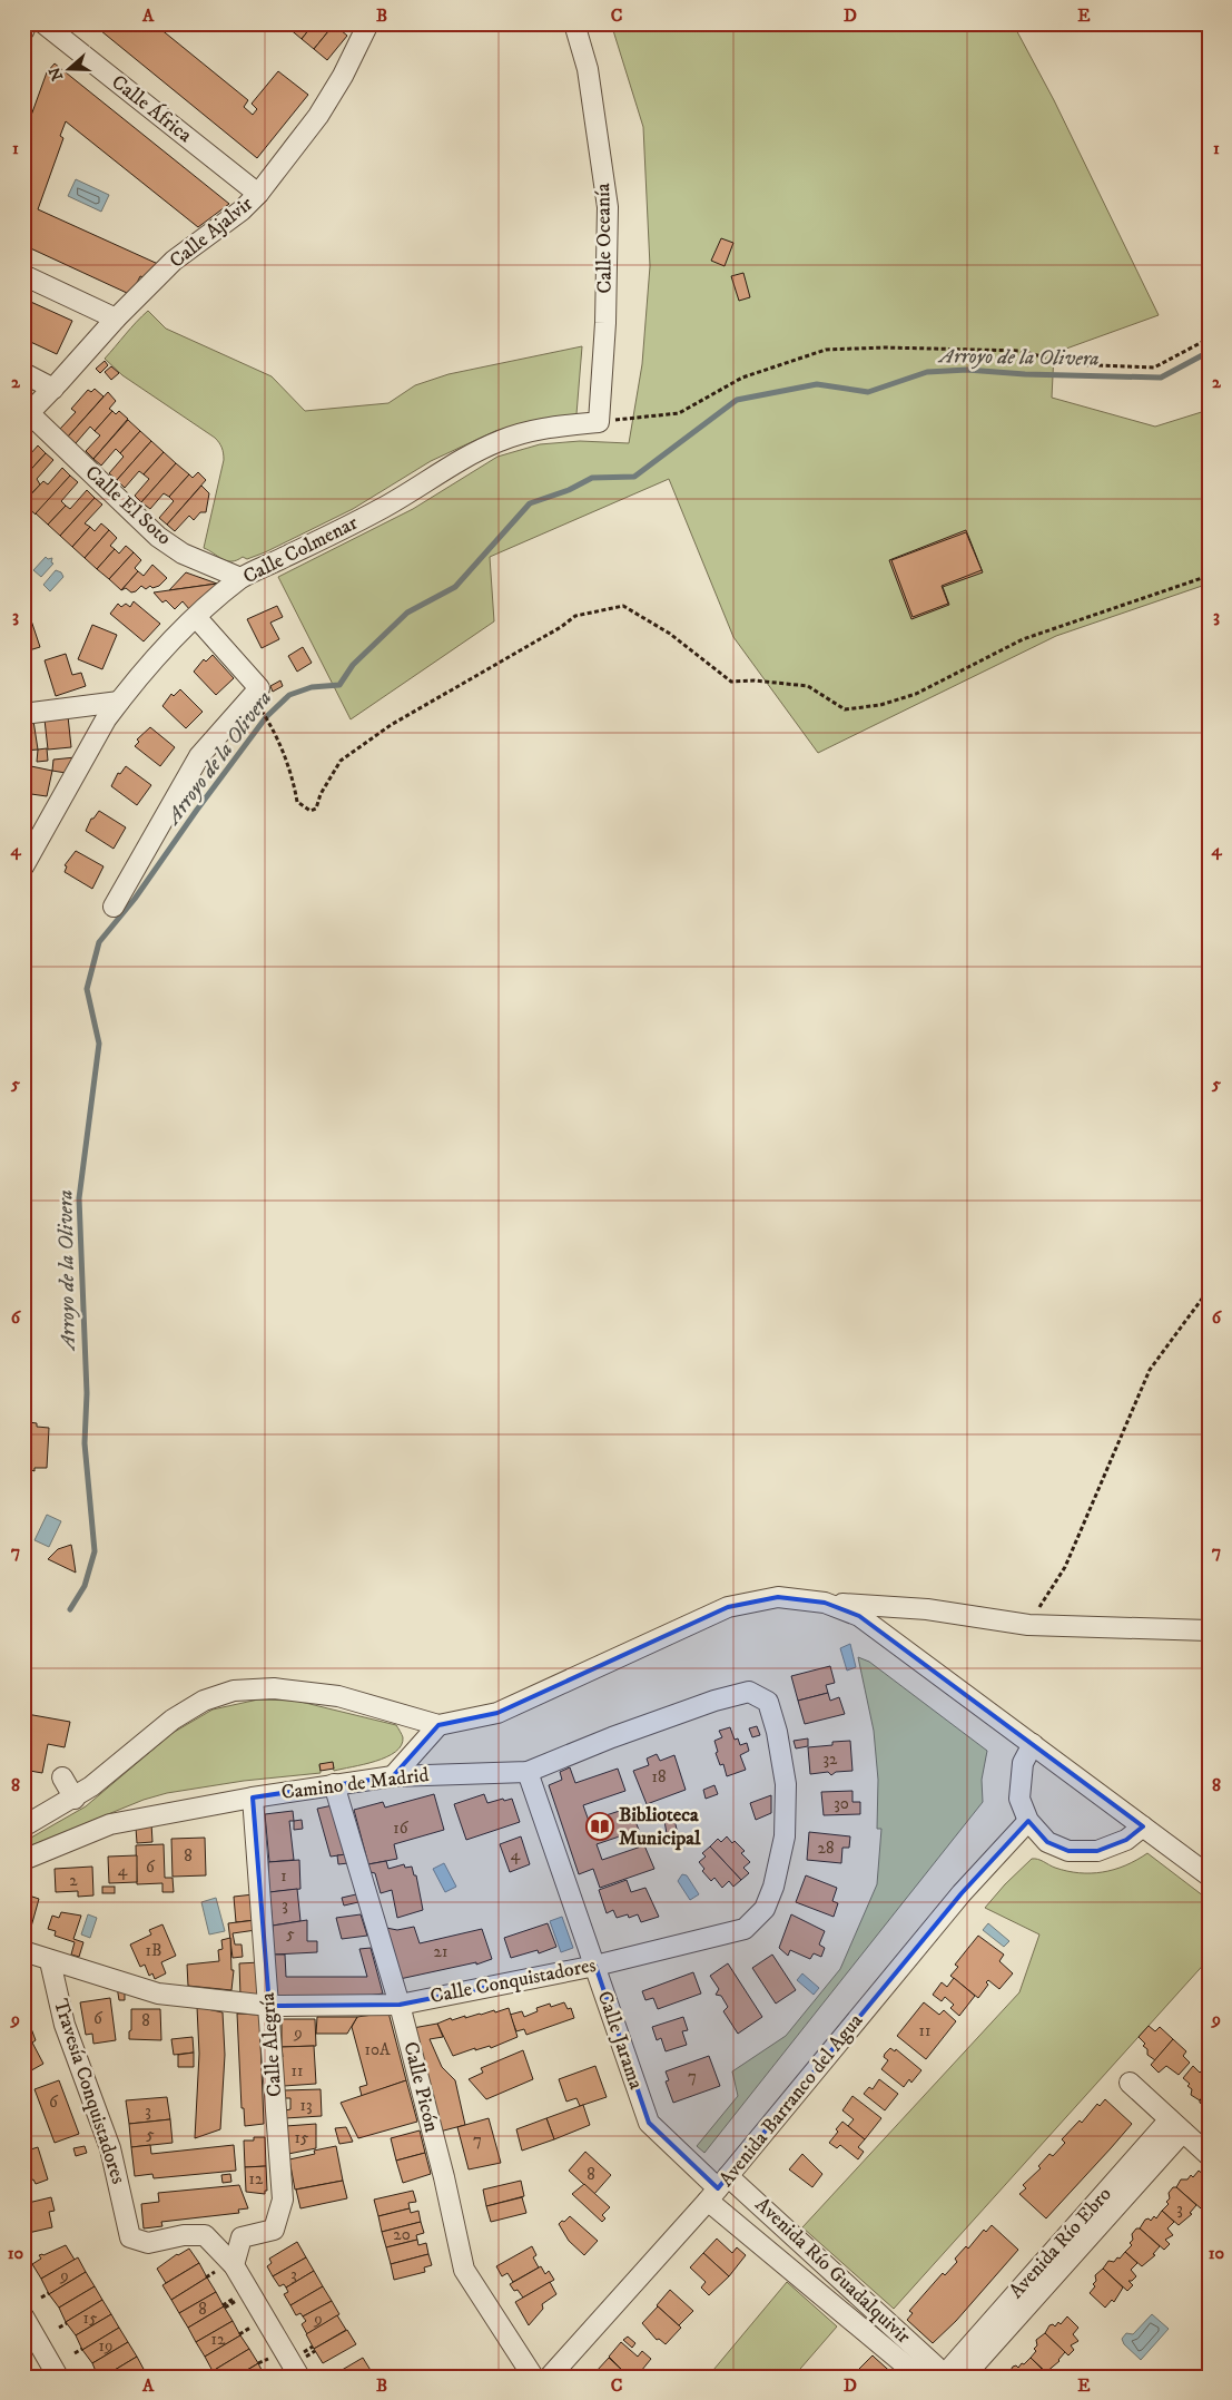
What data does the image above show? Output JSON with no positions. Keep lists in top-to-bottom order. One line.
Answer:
{"streets":{"street":["Calle África","Calle Ajalvir","Calle Oceanía","Calle El Soto","Calle Colmenar","Camino de Madrid","Calle Conquistadores","Calle Jarama","Calle Alegría","Calle Picón","Travesía Conquistadores","Avenida Barranco del Agua","Avenida Río Ebro","Avenida Río Guadalquivir"]},"crossings":[["Calle África","Calle Ajalvir"],["Calle Ajalvir","Calle El Soto"],["Calle Oceanía","Calle Colmenar"],["Calle El Soto","Calle Colmenar"],["Camino de Madrid","Calle Conquistadores"],["Camino de Madrid","Calle Jarama"],["Camino de Madrid","Calle Alegría"],["Camino de Madrid","Calle Picón"],["Calle Conquistadores","Calle Jarama"],["Calle Conquistadores","Calle Alegría"],["Calle Conquistadores","Calle Picón"],["Calle Conquistadores","Travesía Conquistadores"],["Calle Jarama","Avenida Barranco del Agua"],["Calle Jarama","Avenida Río Guadalquivir"],["Avenida Barranco del Agua","Avenida Río Guadalquivir"],["Avenida Río Ebro","Avenida Río Guadalquivir"]],"water":["Arroyo de la Olivera"],"places":{"library":["Biblioteca Municipal"]},"house_numbers":["32","18","30","16","28","4","8","6","4","1","2","3","5","1B","21","6","8","11","9","10A","11","7","6","13","3","5","15","7","8","12","3","20","3","9","8","15","9","12","19"],"north":"left","grid":{"columns":["A","B","C","D","E"],"rows":["1","2","3","4","5","6","7","8","9","10"]}}
